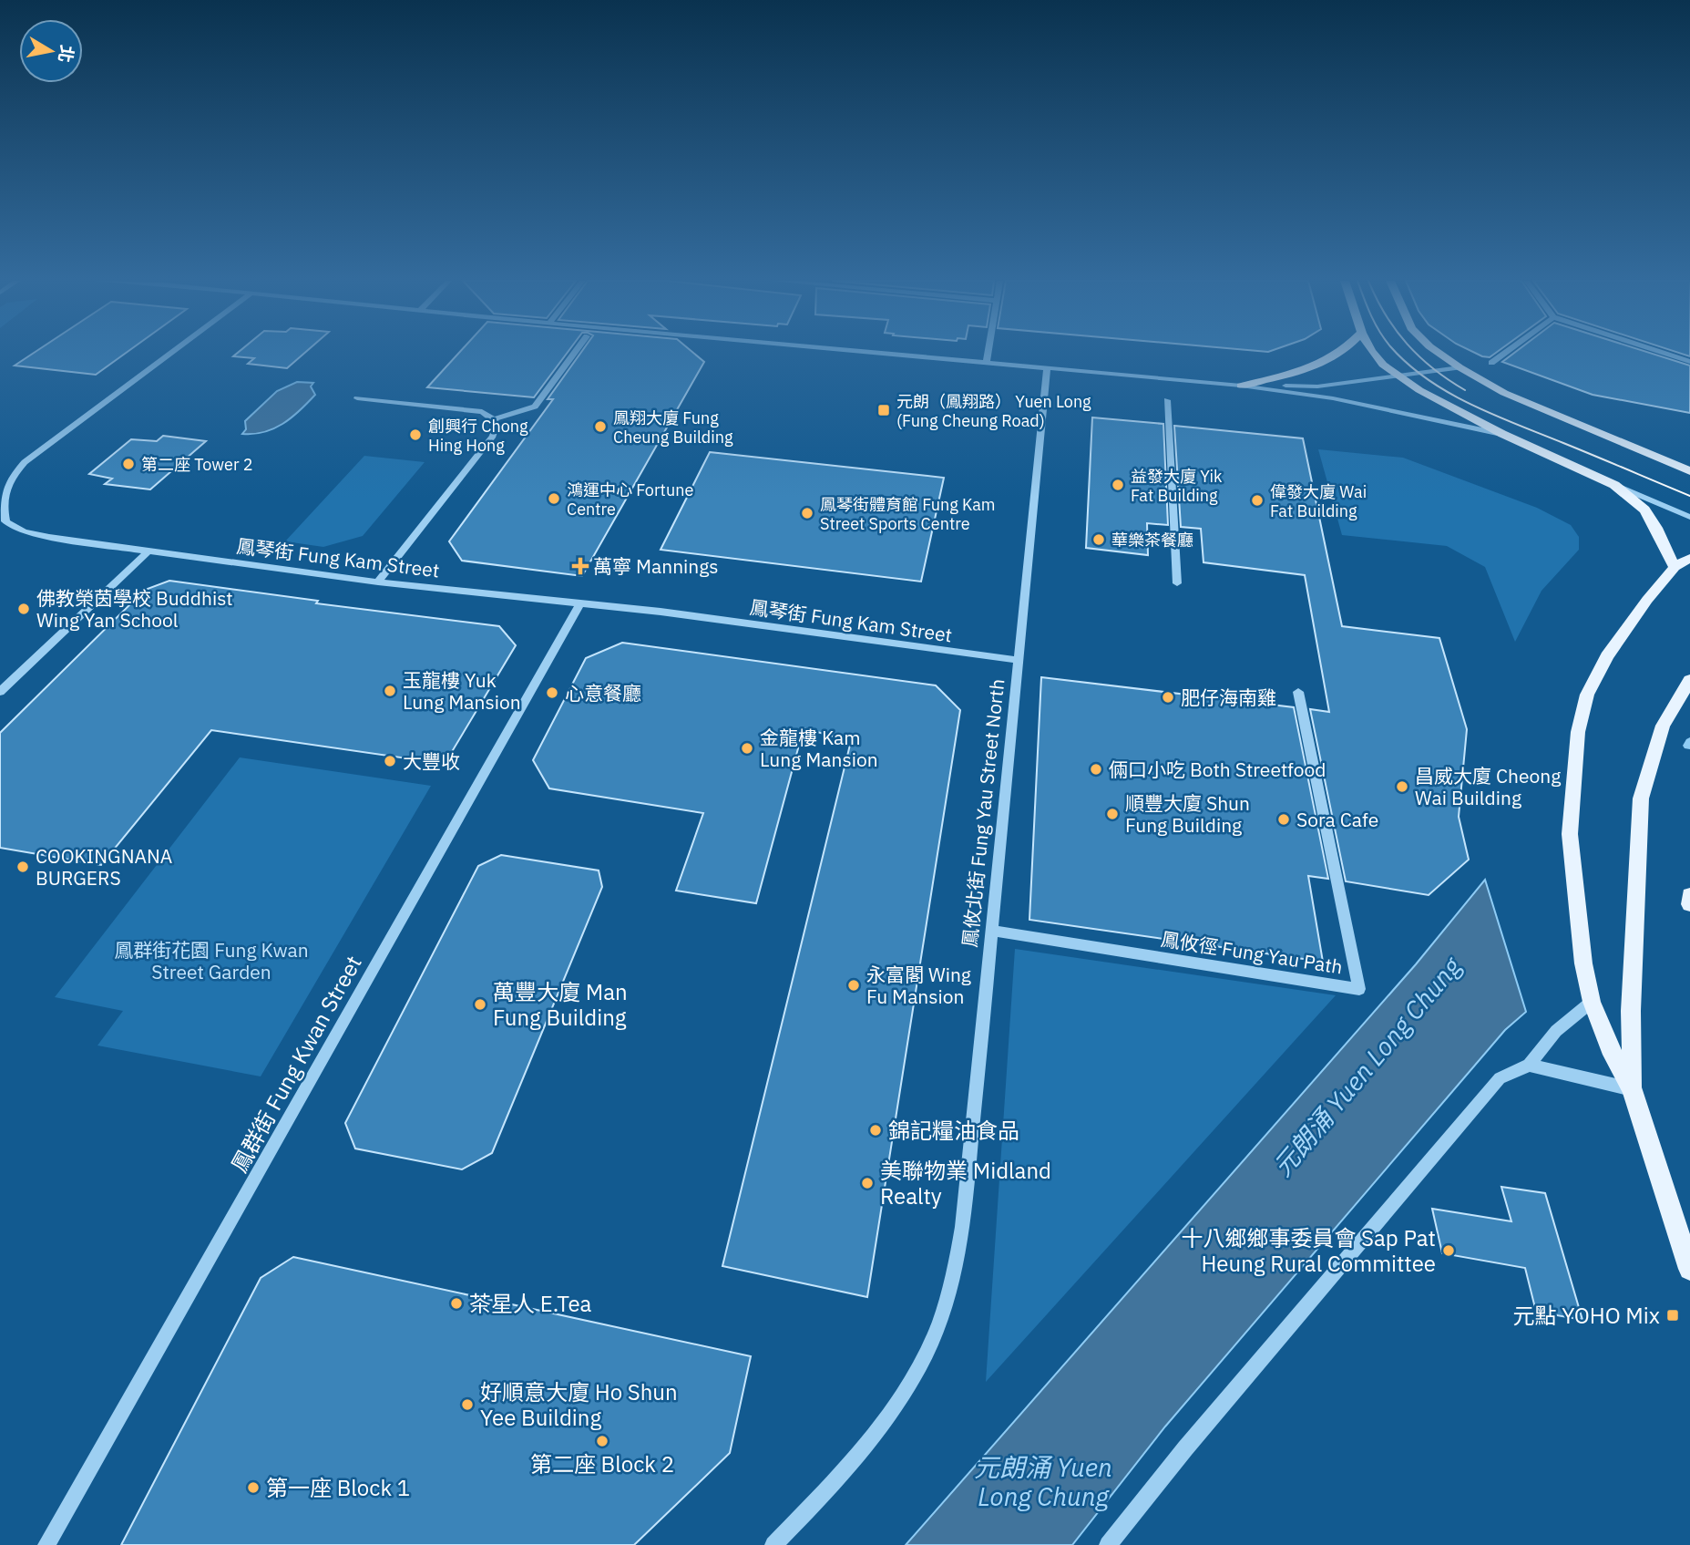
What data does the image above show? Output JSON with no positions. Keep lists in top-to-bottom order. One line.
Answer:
{"streets":{"street":["鳳琴街 Fung Kam Street","鳳攸北街 Fung Yau Street North","鳳攸徑 Fung Yau Path","鳳群街 Fung Kwan Street"]},"crossings":[["鳳琴街 Fung Kam Street","鳳攸北街 Fung Yau Street North"],["鳳琴街 Fung Kam Street","鳳群街 Fung Kwan Street"],["鳳攸北街 Fung Yau Street North","鳳攸徑 Fung Yau Path"]],"water":["元朗涌 Yuen Long Chung"],"parks":["鳳群街花園 Fung Kwan Street Garden"],"places":{"transit":["元朗（鳳翔路） Yuen Long (Fung Cheung Road)","元點 YOHO Mix"],"other":["鳳翔大廈 Fung Cheung Building","創興行 Chong Hing Hong","第二座 Tower 2","益發大廈 Yik Fat Building","鴻運中心 Fortune Centre","偉發大廈 Wai Fat Building","鳳琴街體育館 Fung Kam Street Sports Centre","華樂茶餐廳","佛教榮茵學校 Buddhist Wing Yan School","玉龍樓 Yuk Lung Mansion","心意餐廳","肥仔海南雞","金龍樓 Kam Lung Mansion","大豐收","倆口小吃 Both Streetfood","昌威大廈 Cheong Wai Building","順豐大廈 Shun Fung Building","Sora Cafe","COOKINGNANA BURGERS","永富閣 Wing Fu Mansion","萬豐大廈 Man Fung Building","錦記糧油食品","美聯物業 Midland Realty","十八鄉鄉事委員會 Sap Pat Heung Rural Committee","茶星人 E.Tea","好順意大廈 Ho Shun Yee Building","第二座 Block 2","第一座 Block 1"],"health":["萬寧 Mannings"]},"north":"right"}
